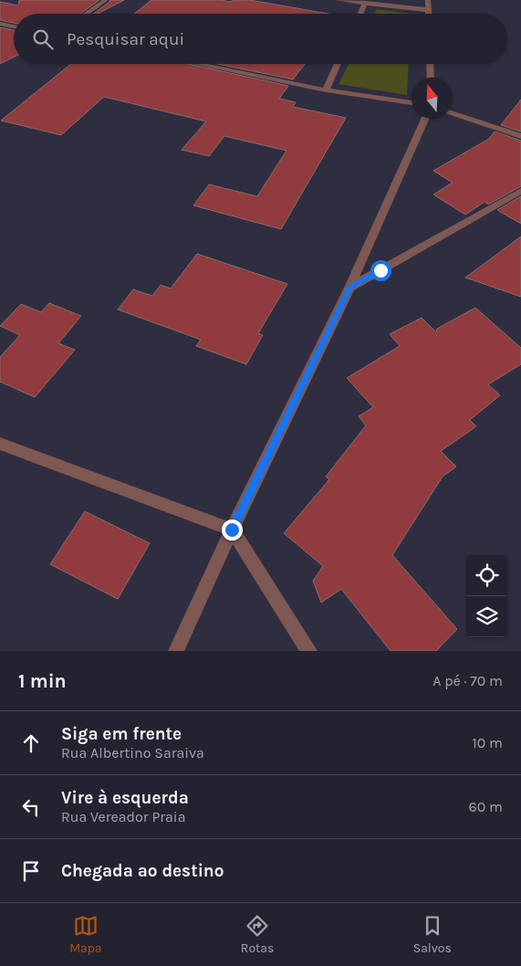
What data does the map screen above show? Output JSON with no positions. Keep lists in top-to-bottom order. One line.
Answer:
{"north":"top","page":{"search":"Pesquisar aqui","heading":["1 min","A pé · 70 m"],"list":[["Siga em frente","Rua Albertino Saraiva","10 m"],["Vire à esquerda","Rua Vereador Praia","60 m"],"Chegada ao destino"],"nav":["Mapa","Rotas","Salvos"]}}
